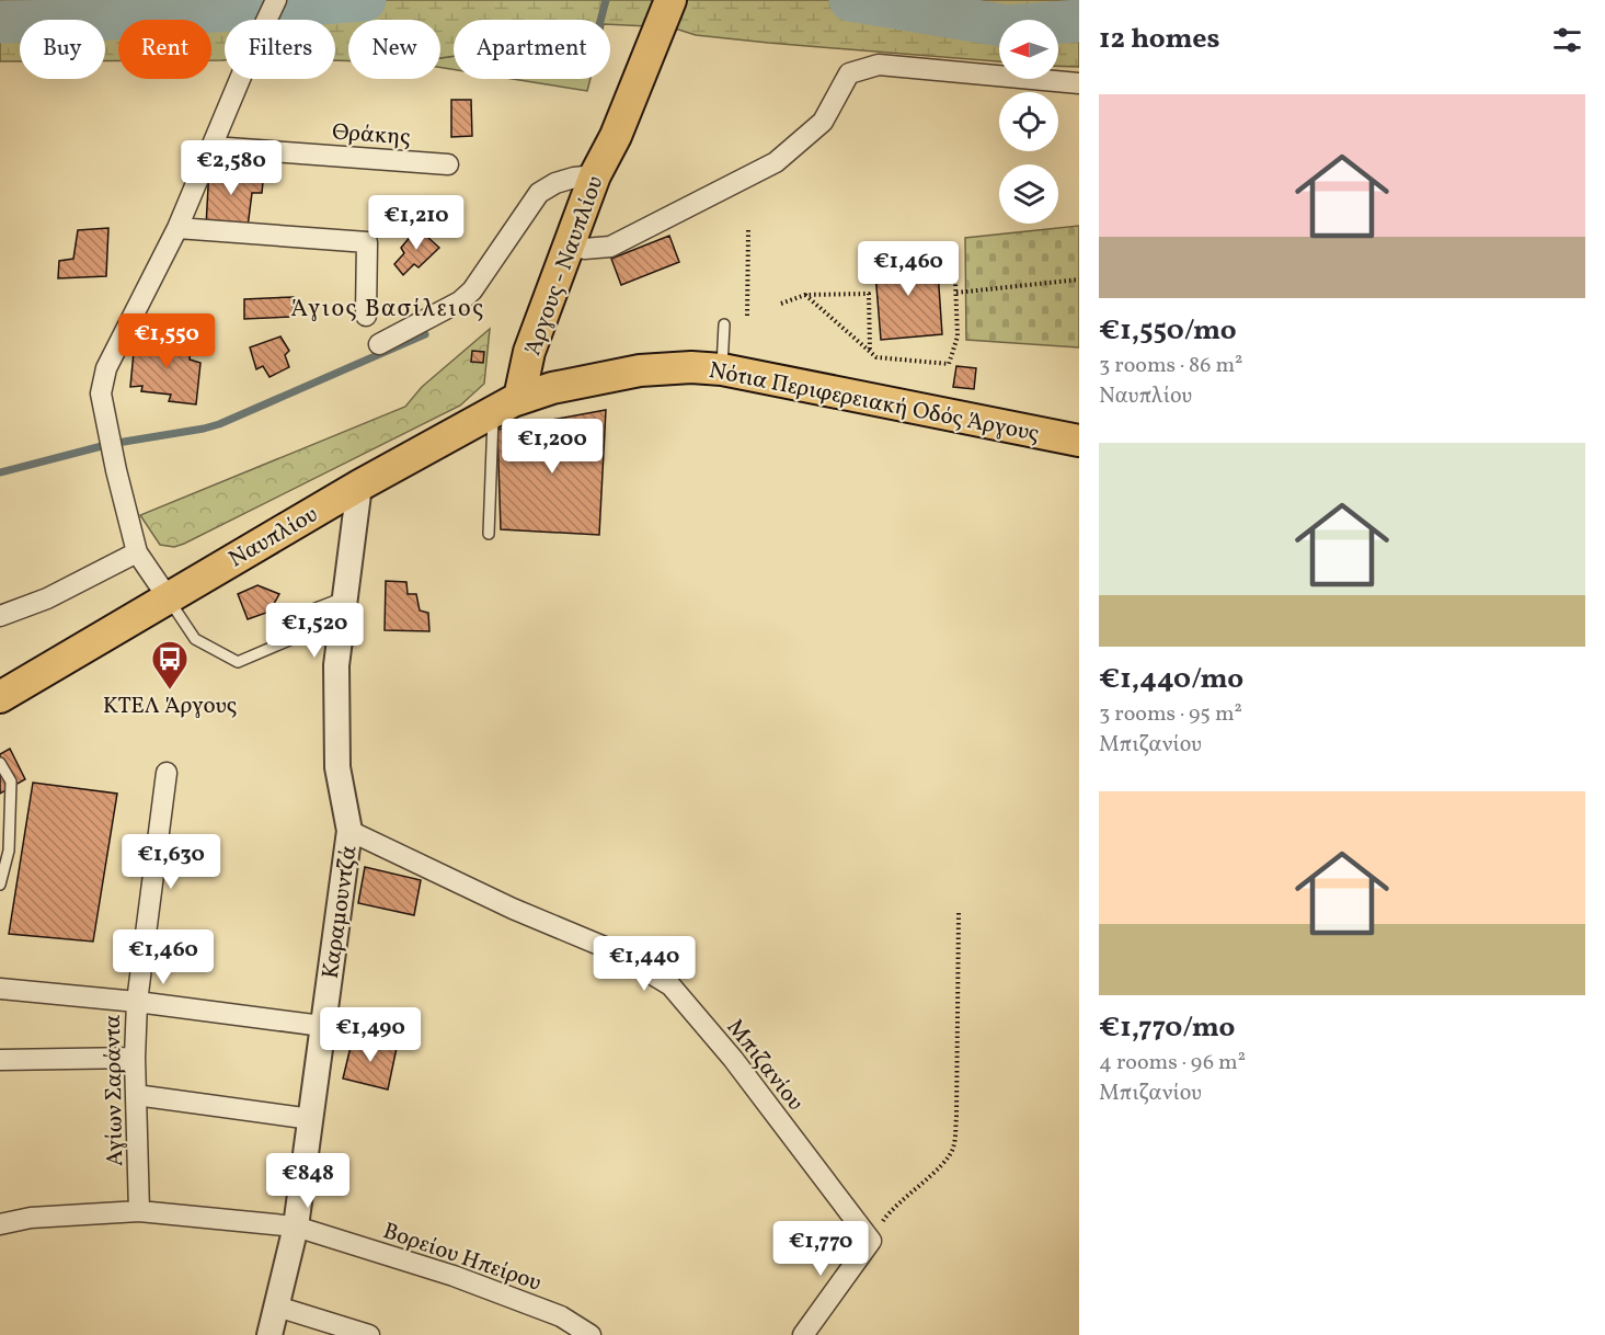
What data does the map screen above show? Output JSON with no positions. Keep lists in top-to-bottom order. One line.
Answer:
{"streets":{"main road":["Άργους - Ναυπλίου","Νότια Περιφερειακή Οδός Άργους","Ναυπλίου"],"street":["Θράκης","Καραμουντζά","Μπιζανίου","Αγίων Σαράντα","Βορείου Ηπείρου"]},"crossings":[["Άργους - Ναυπλίου","Νότια Περιφερειακή Οδός Άργους"],["Άργους - Ναυπλίου","Ναυπλίου"],["Νότια Περιφερειακή Οδός Άργους","Ναυπλίου"],["Ναυπλίου","Καραμουντζά"],["Καραμουντζά","Μπιζανίου"],["Καραμουντζά","Βορείου Ηπείρου"],["Αγίων Σαράντα","Βορείου Ηπείρου"]],"districts":["Άγιος Βασίλειος"],"places":{"bus stop":["ΚΤΕΛ Άργους"]},"north":"left","page":{"heading":"12 homes","chip":["Buy","Rent","Filters","New","Apartment"],"list":[{"name":"€1,550/mo","note":"3 rooms · 86 m² · Ναυπλίου"},{"name":"€1,440/mo","note":"3 rooms · 95 m² · Μπιζανίου"},{"name":"€1,770/mo","note":"4 rooms · 96 m² · Μπιζανίου"}],"price":["€2,580","€1,210","€1,460","€1,550","€1,200","€1,520","€1,630","€1,460","€1,440","€1,490","€848","€1,770"]}}
